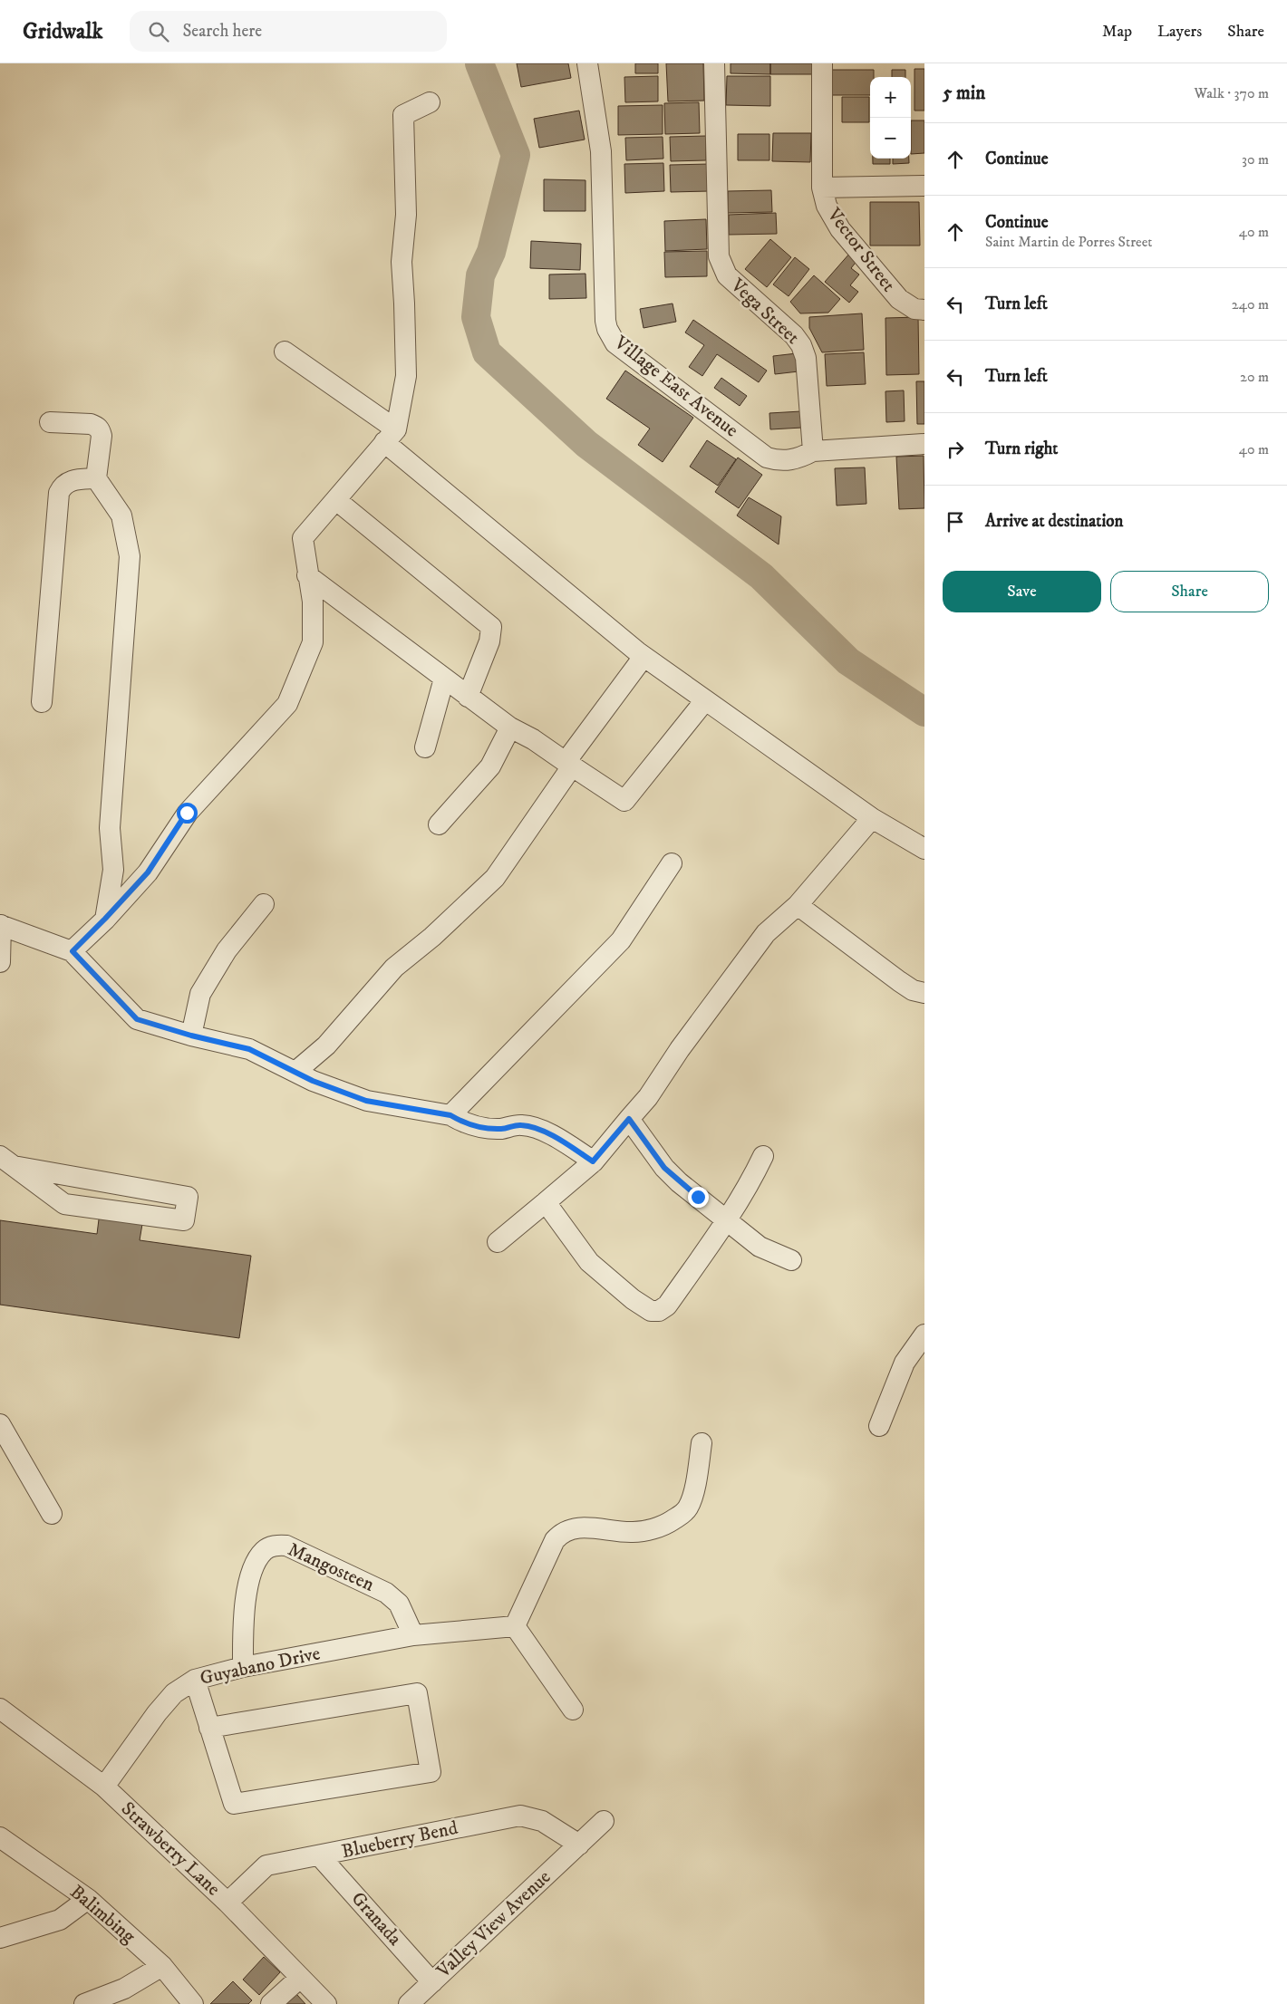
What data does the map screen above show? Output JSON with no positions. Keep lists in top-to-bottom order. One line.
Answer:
{"streets":{"street":["Vector Street","Vega Street","Village East Avenue","Mangosteen","Guyabano Drive","Blueberry Bend","Strawberry Lane","Balimbing","Granada","Valley View Avenue"]},"crossings":[["Vega Street","Village East Avenue"],["Mangosteen","Guyabano Drive"],["Guyabano Drive","Strawberry Lane"],["Blueberry Bend","Strawberry Lane"],["Blueberry Bend","Granada"],["Blueberry Bend","Valley View Avenue"],["Granada","Valley View Avenue"]],"page":{"header":"Gridwalk","search":"Search here","nav":["Map","Layers","Share"],"heading":["5 min","Walk · 370 m"],"map_buttons":["+","−"],"list":[["Continue","30 m"],["Continue","Saint Martin de Porres Street","40 m"],["Turn left","240 m"],["Turn left","20 m"],["Turn right","40 m"],"Arrive at destination"],"buttons":["Save","Share"]}}
